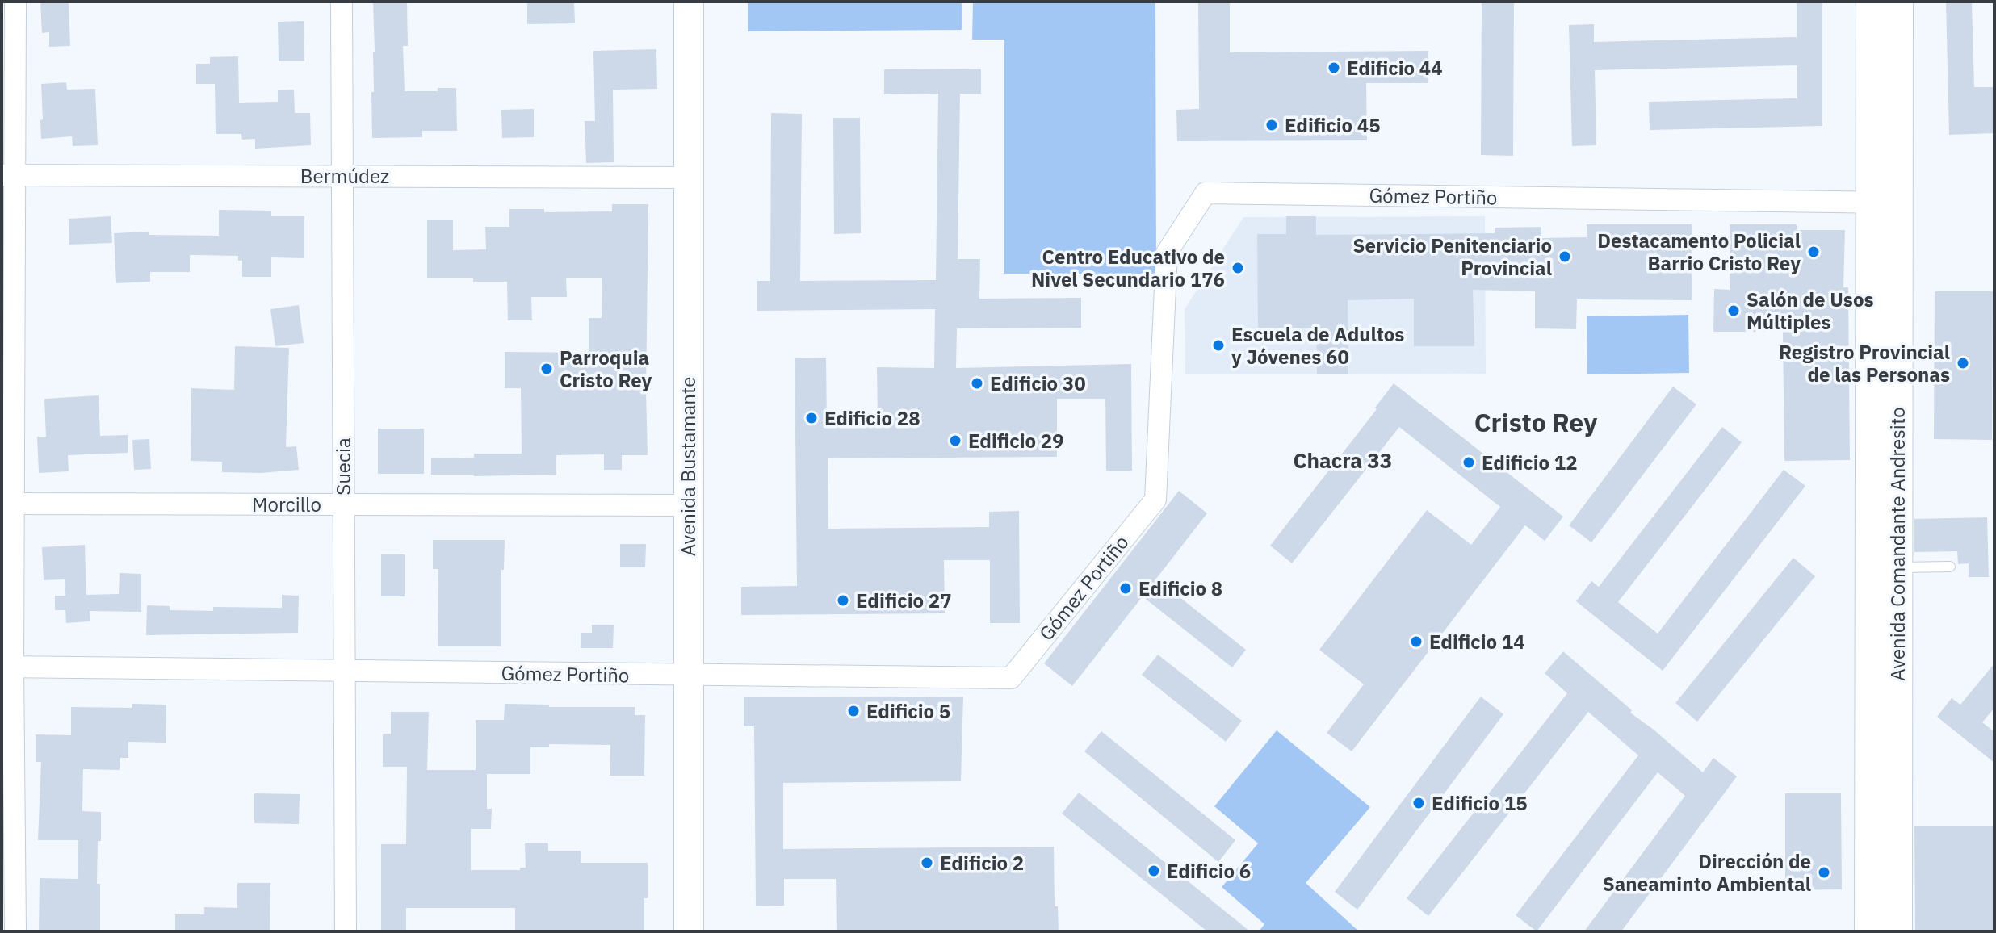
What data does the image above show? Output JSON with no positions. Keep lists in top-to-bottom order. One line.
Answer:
{"streets":{"main road":["Avenida Bustamante","Avenida Comandante Andresito"],"street":["Bermúdez","Gómez Portiño","Suecia","Morcillo"]},"crossings":[["Bermúdez","Suecia"],["Bermúdez","Avenida Bustamante"],["Gómez Portiño","Suecia"],["Gómez Portiño","Avenida Bustamante"],["Gómez Portiño","Avenida Comandante Andresito"],["Suecia","Morcillo"],["Avenida Bustamante","Morcillo"]],"districts":["Cristo Rey","Chacra 33"],"places":["Edificio 44","Edificio 45","Destacamento Policial Barrio Cristo Rey","Servicio Penitenciario Provincial","Centro Educativo de Nivel Secundario 176","Salón de Usos Múltiples","Escuela de Adultos y Jóvenes 60","Registro Provincial de las Personas","Parroquia Cristo Rey","Edificio 30","Edificio 28","Edificio 29","Edificio 12","Edificio 8","Edificio 27","Edificio 14","Edificio 5","Edificio 15","Edificio 2","Edificio 6","Dirección de Saneaminto Ambiental"]}
